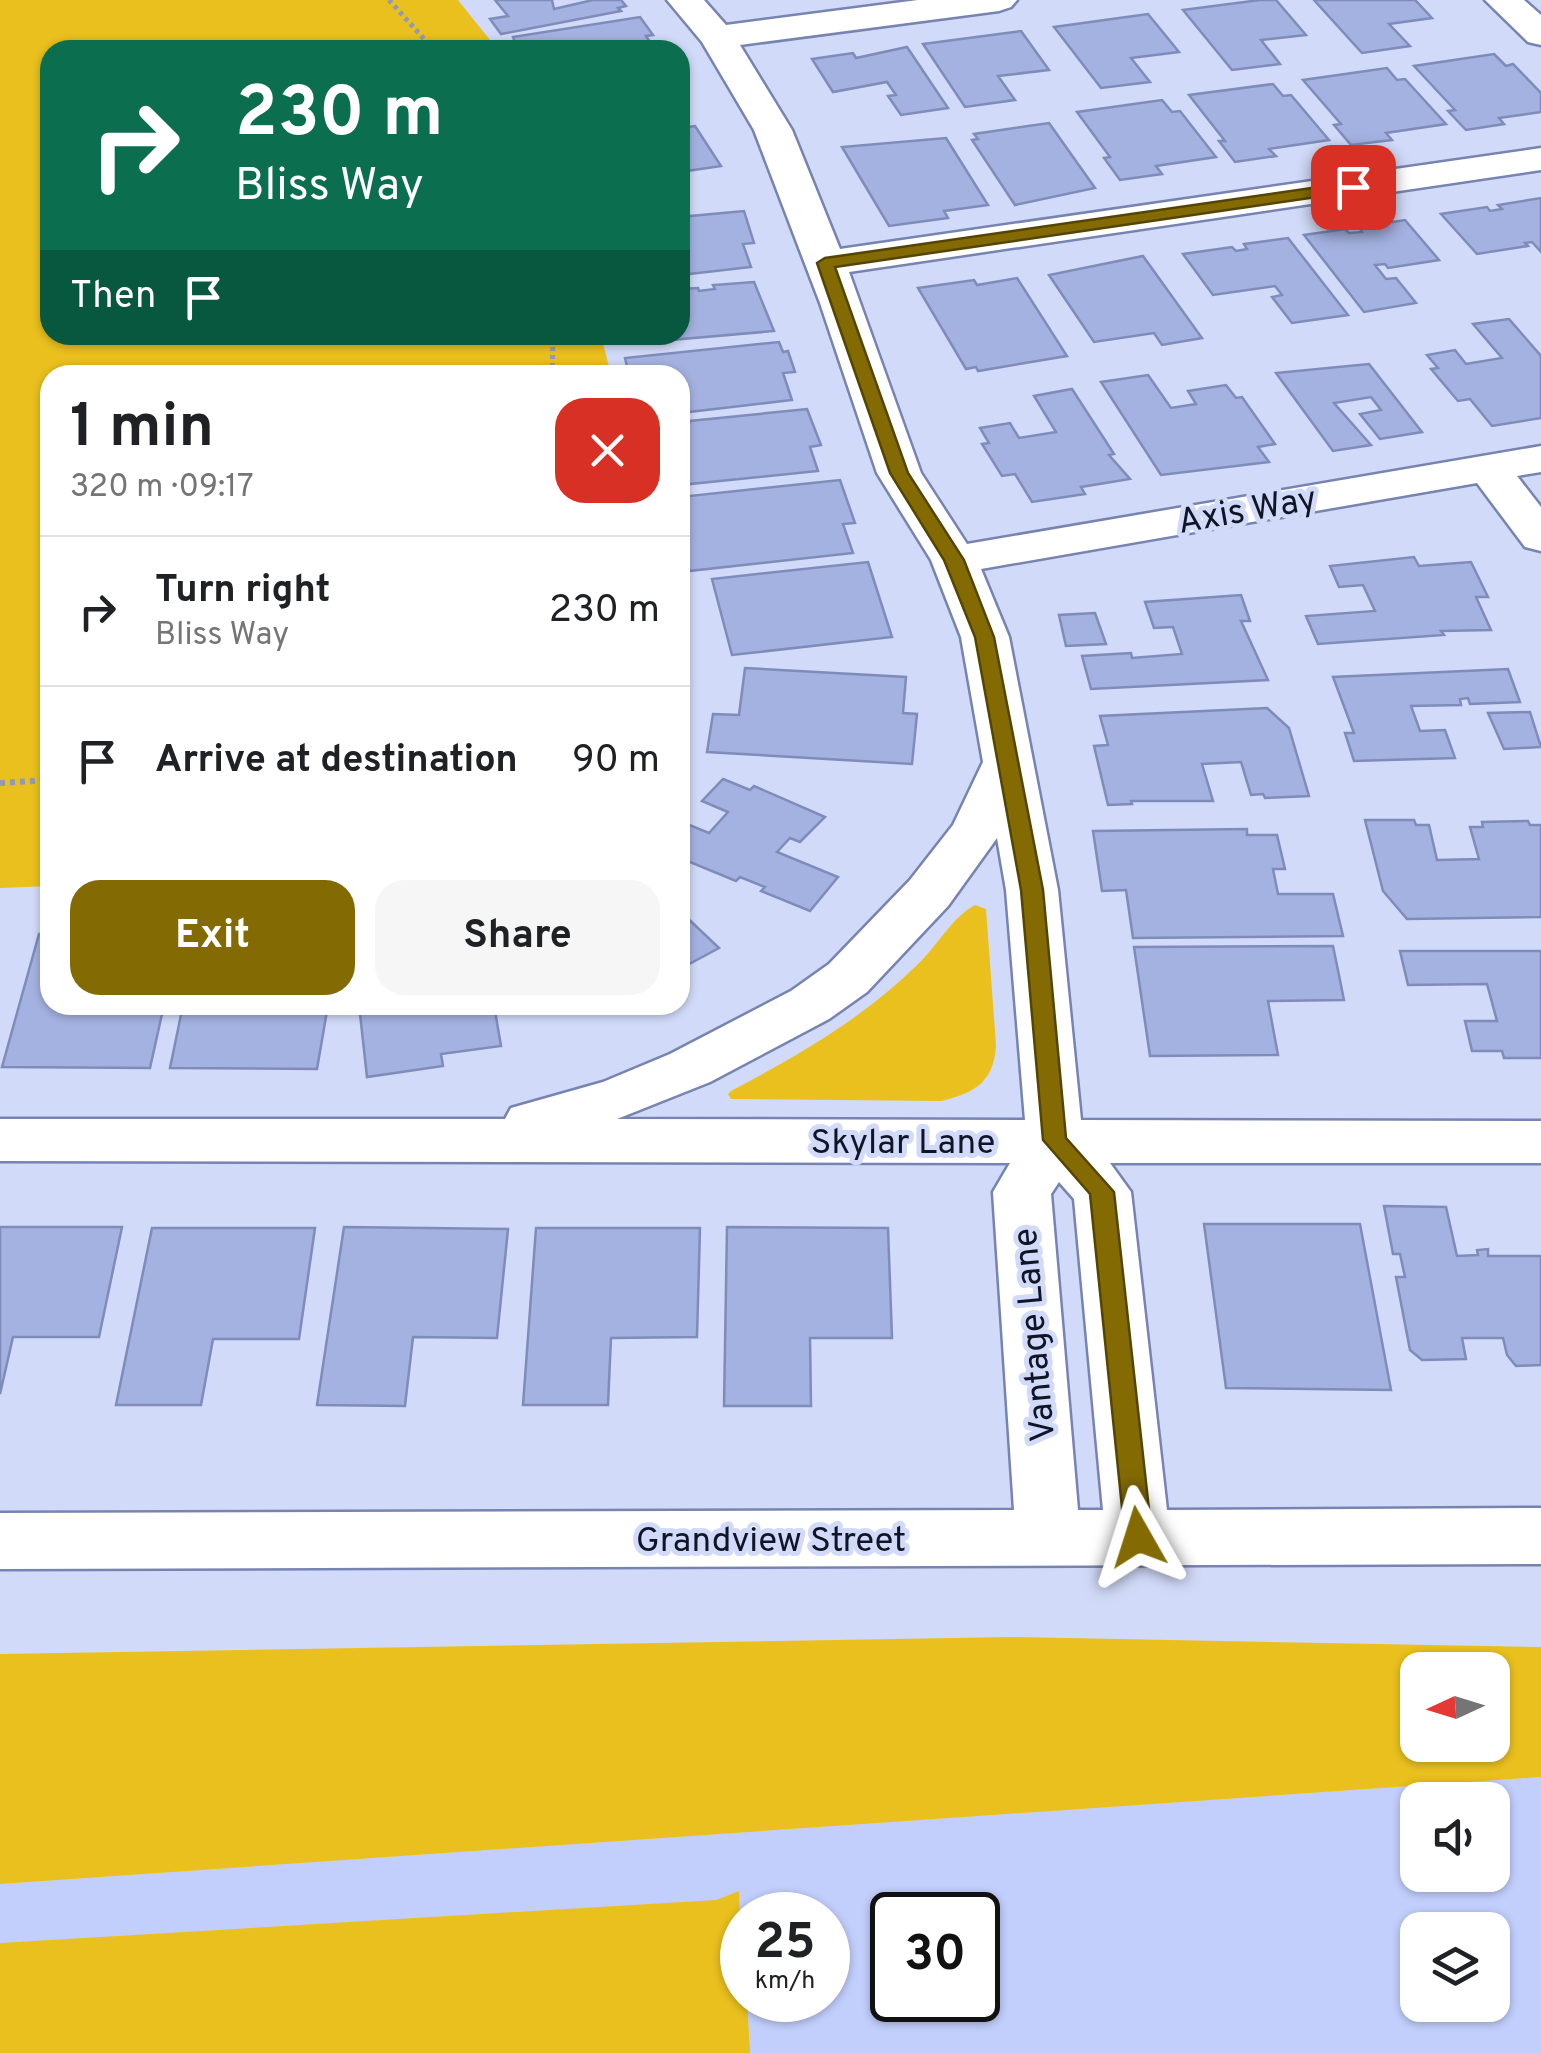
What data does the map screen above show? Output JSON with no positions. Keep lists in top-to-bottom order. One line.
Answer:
{"streets":{"street":["Axis Way","Skylar Lane","Vantage Lane","Grandview Street"]},"crossings":[["Skylar Lane","Vantage Lane"],["Vantage Lane","Grandview Street"]],"north":"left","page":{"turn":["230 m","Bliss Way"],"then":"Then","heading":["1 min","320 m · 09:17"],"list":[{"name":"Turn right","note":"Bliss Way","value":"230 m"},{"name":"Arrive at destination","value":"90 m"}],"buttons":["Exit","Share"],"speed":"25 km/h","limit":"30"}}
